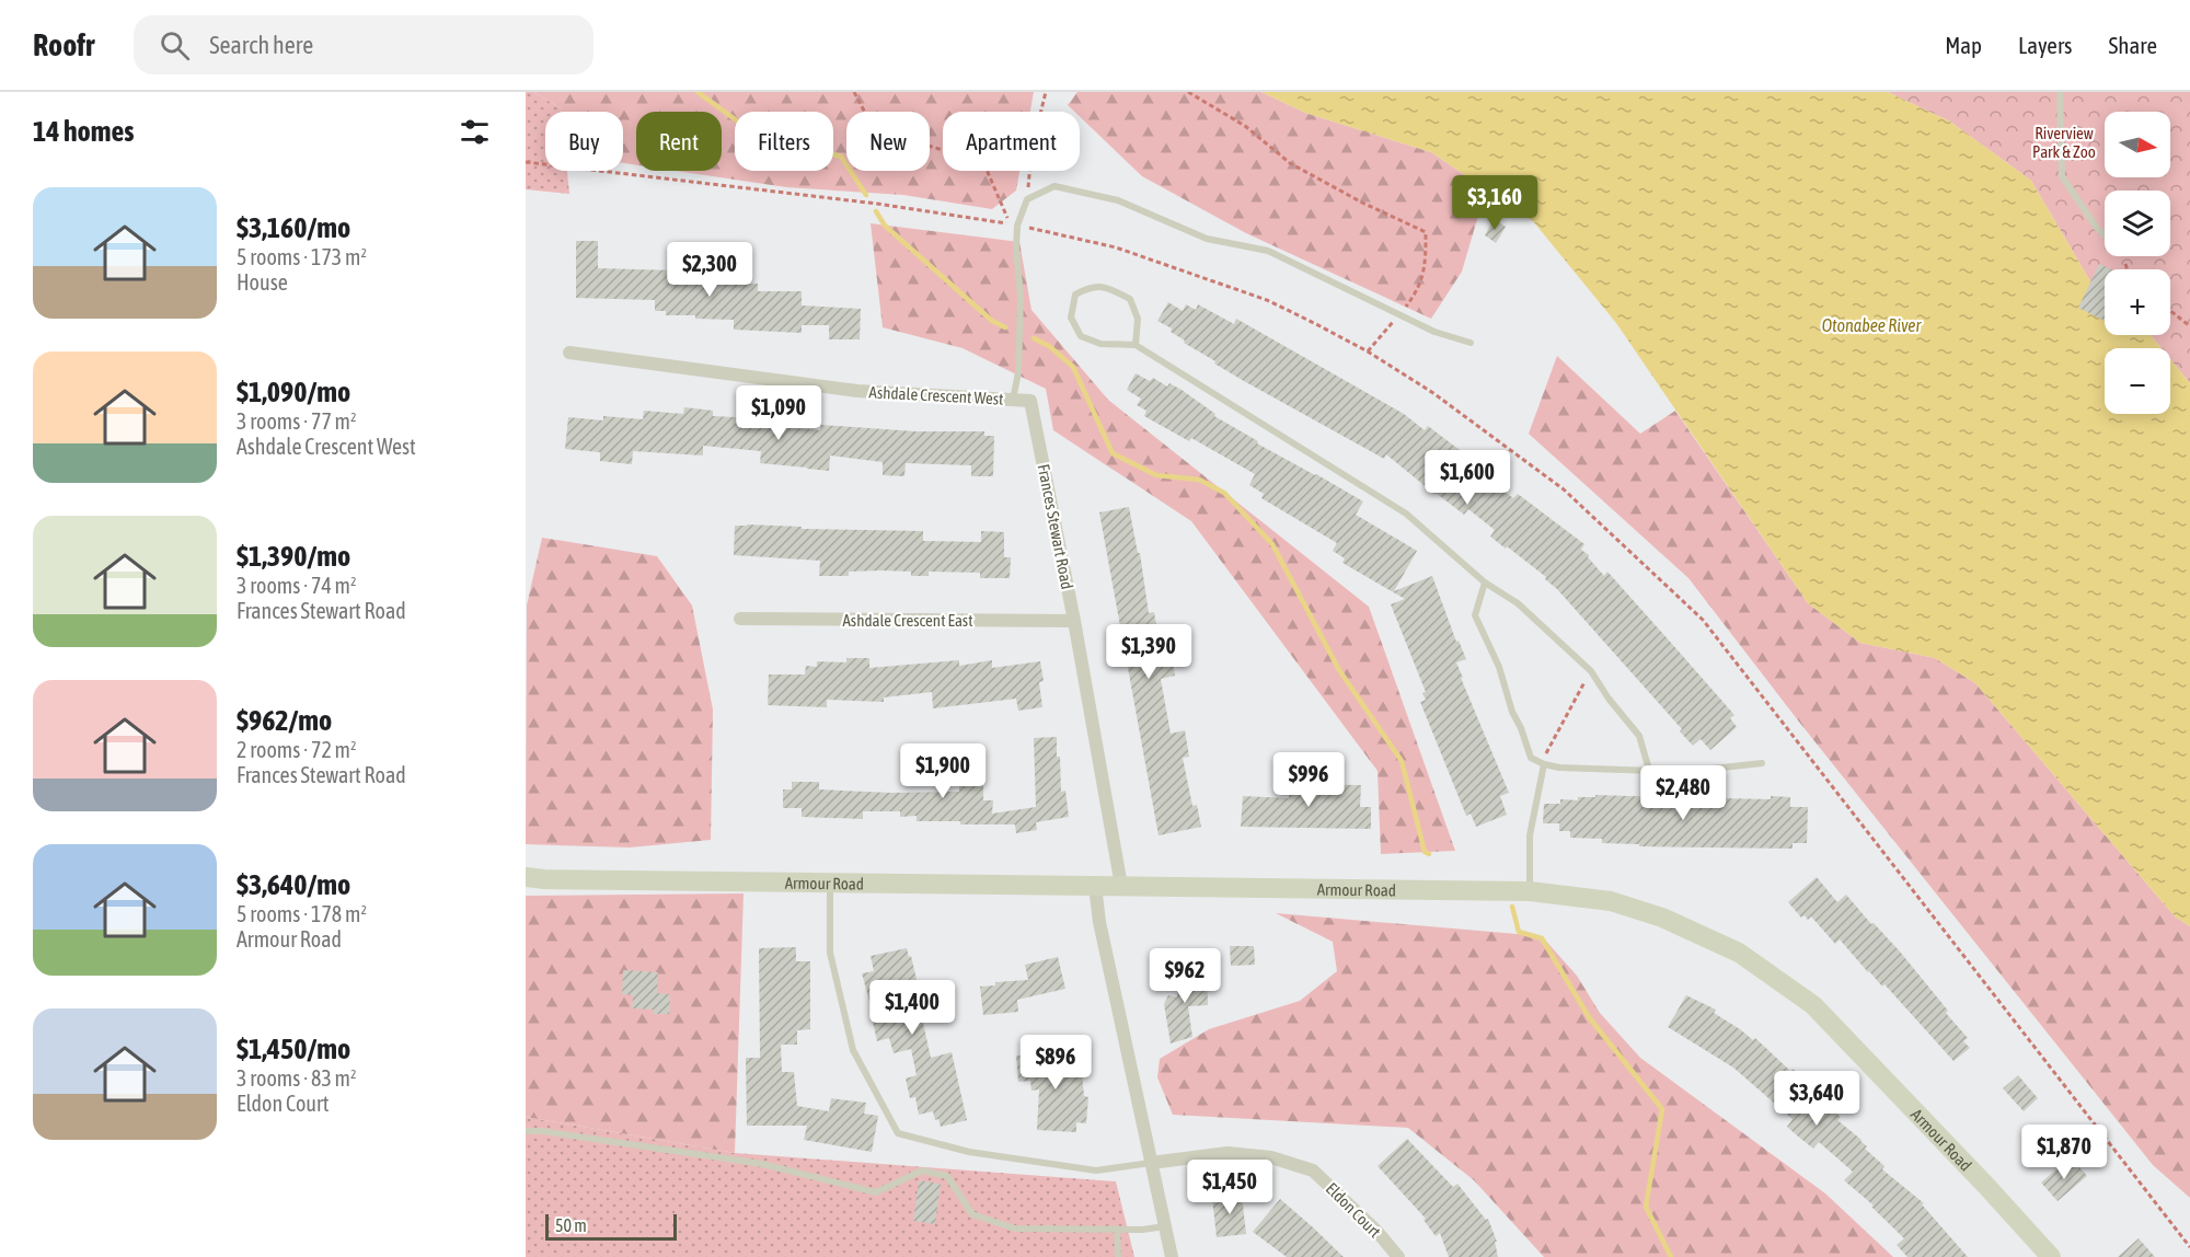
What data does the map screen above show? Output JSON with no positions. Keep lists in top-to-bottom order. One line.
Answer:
{"streets":{"main road":["Armour Road"],"street":["Ashdale Crescent West","Frances Stewart Road","Ashdale Crescent East","Eldon Court"]},"crossings":[["Ashdale Crescent West","Frances Stewart Road"],["Frances Stewart Road","Ashdale Crescent East"],["Frances Stewart Road","Armour Road"]],"water":["Otonabee River"],"parks":["Riverview Park & Zoo"],"scale_bar":"50 m","north":"right","page":{"header":"Roofr","search":"Search here","nav":["Map","Layers","Share"],"heading":"14 homes","map_buttons":["+","−"],"chip":["Buy","Rent","Filters","New","Apartment"],"list":[{"name":"$3,160/mo","note":"5 rooms · 173 m² · House"},{"name":"$1,090/mo","note":"3 rooms · 77 m² · Ashdale Crescent West"},{"name":"$1,390/mo","note":"3 rooms · 74 m² · Frances Stewart Road"},{"name":"$962/mo","note":"2 rooms · 72 m² · Frances Stewart Road"},{"name":"$3,640/mo","note":"5 rooms · 178 m² · Armour Road"},{"name":"$1,450/mo","note":"3 rooms · 83 m² · Eldon Court"}],"price":["$3,160","$2,300","$1,090","$1,600","$1,390","$1,900","$996","$2,480","$962","$1,400","$896","$3,640","$1,870","$1,450"],"scale":"50 m"}}
